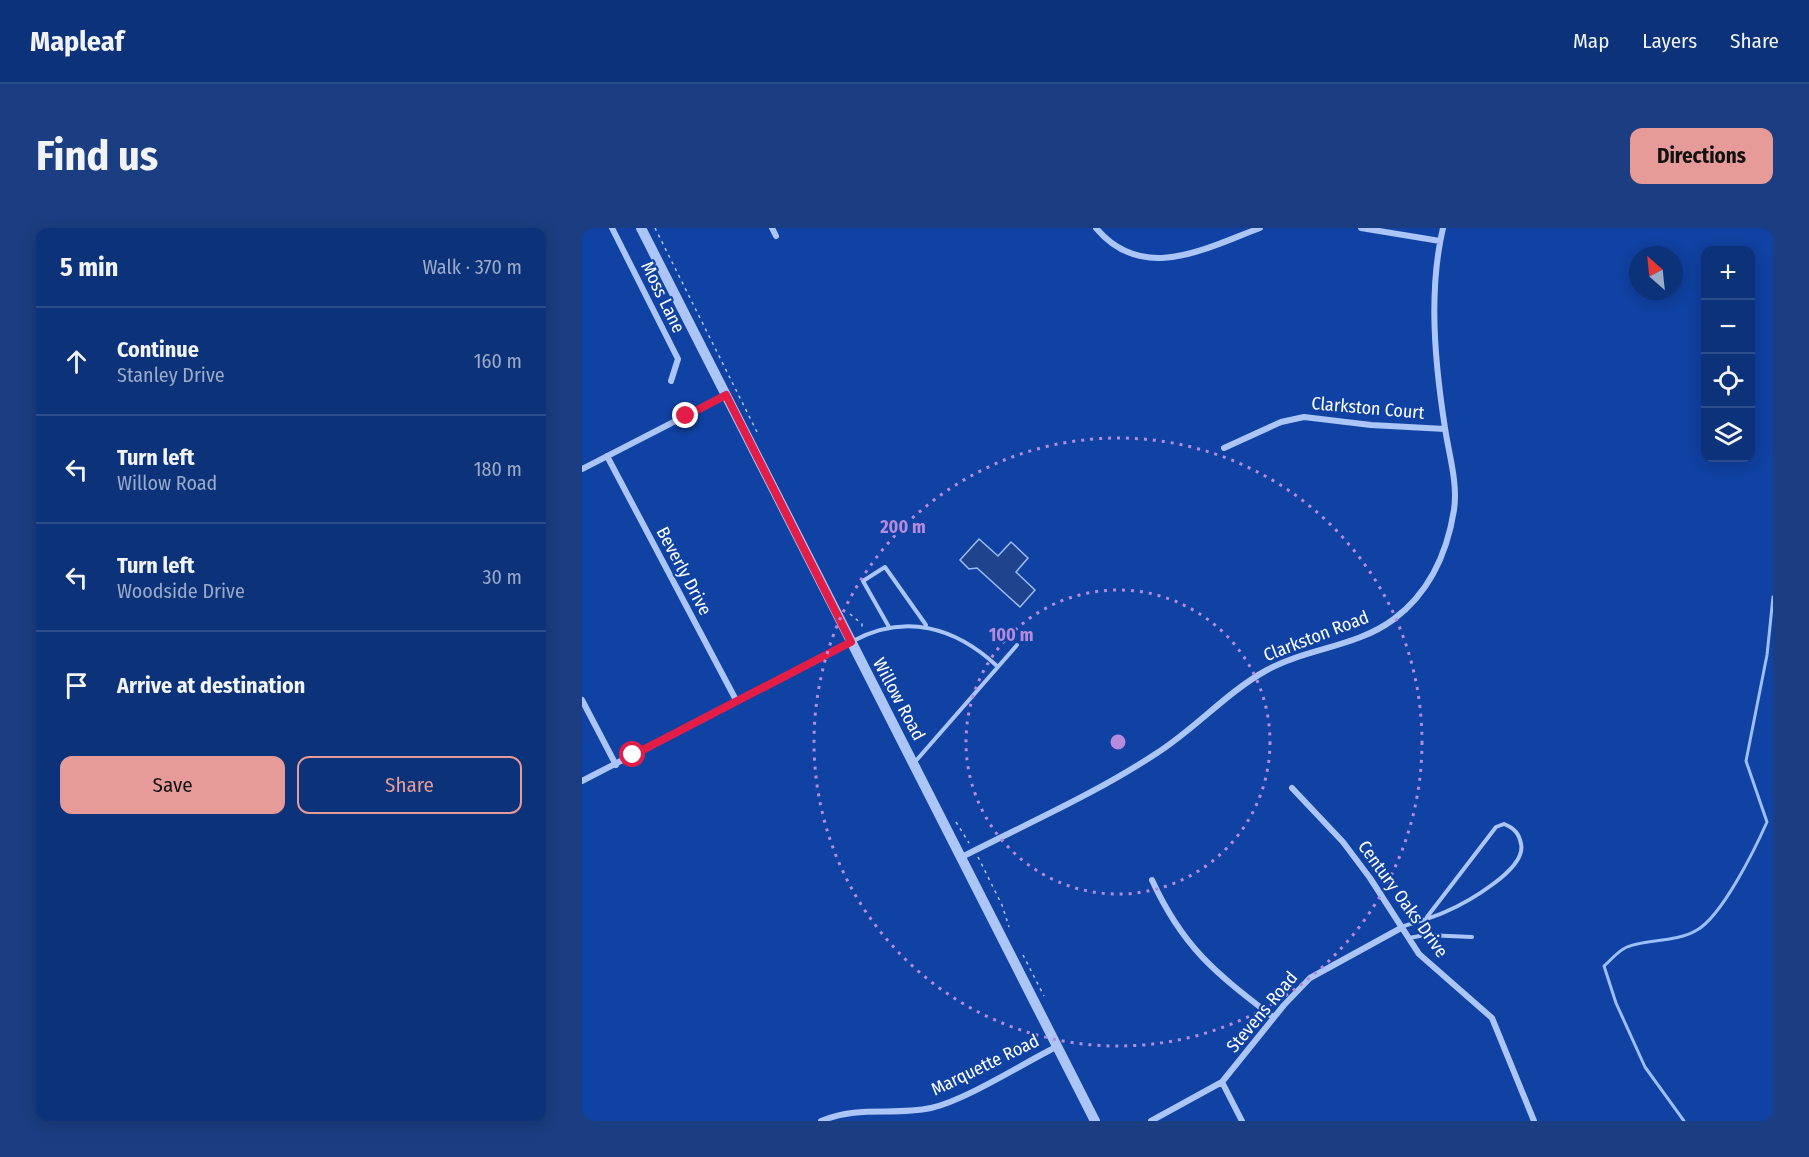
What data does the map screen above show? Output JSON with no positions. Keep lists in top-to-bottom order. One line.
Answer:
{"streets":{"street":["Moss Lane","Clarkston Court","Beverly Drive","Clarkston Road","Willow Road","Century Oaks Drive","Stevens Road","Marquette Road"]},"crossings":[["Clarkston Court","Clarkston Road"],["Clarkston Road","Willow Road"],["Willow Road","Marquette Road"],["Century Oaks Drive","Stevens Road"]],"north":"top left","page":{"header":"Mapleaf","nav":["Map","Layers","Share"],"buttons":["Directions",["Save","Share"]],"title":"Find us","heading":["5 min","Walk · 370 m"],"map_buttons":["+","−"],"list":[["Continue","Stanley Drive","160 m"],["Turn left","Willow Road","180 m"],["Turn left","Woodside Drive","30 m"],"Arrive at destination"]},"rings":["200 m","100 m"]}
